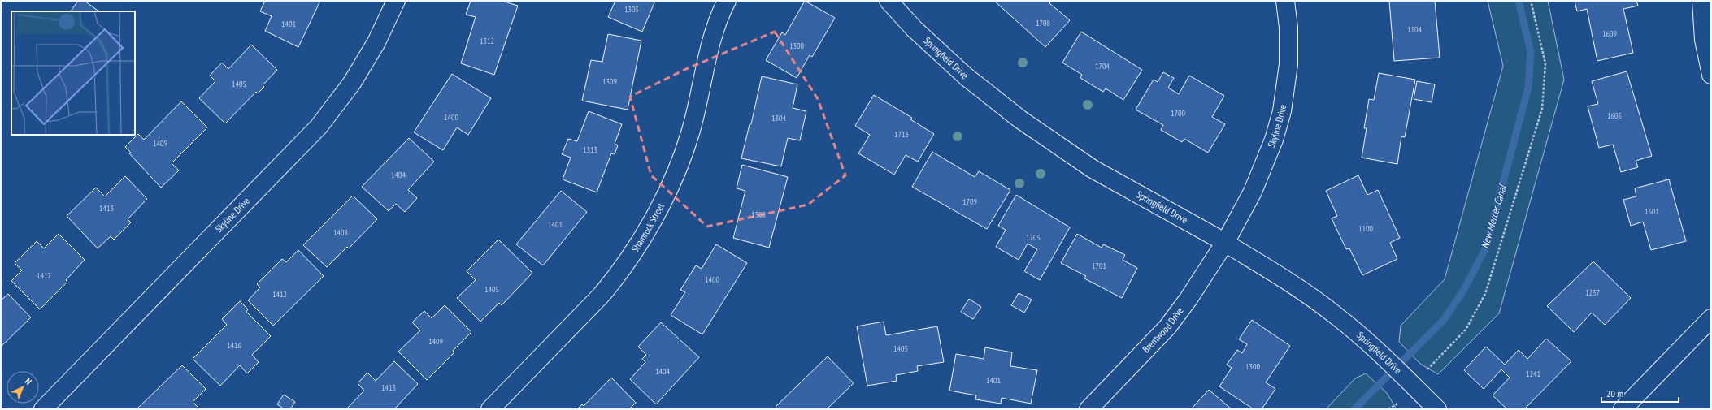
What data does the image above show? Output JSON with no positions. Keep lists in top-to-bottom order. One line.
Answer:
{"streets":{"street":["Springfield Drive","Skyline Drive","Shamrock Street","Brentwood Drive"]},"crossings":[["Springfield Drive","Skyline Drive"],["Springfield Drive","Brentwood Drive"],["Skyline Drive","Brentwood Drive"]],"water":["New Mercer Canal"],"house_numbers":["1305","1708","1401","1104","1609","1312","1300","1704","1309","1405","1700","1605","1400","1304","1713","1409","1313","1404","1709","1413","1601","1308","1401","1100","1408","1705","1701","1417","1400","1405","1237","1412","1409","1416","1405","1300","1404","1241","1401","1413"],"scale_bar":"20 m","north":"top right"}
